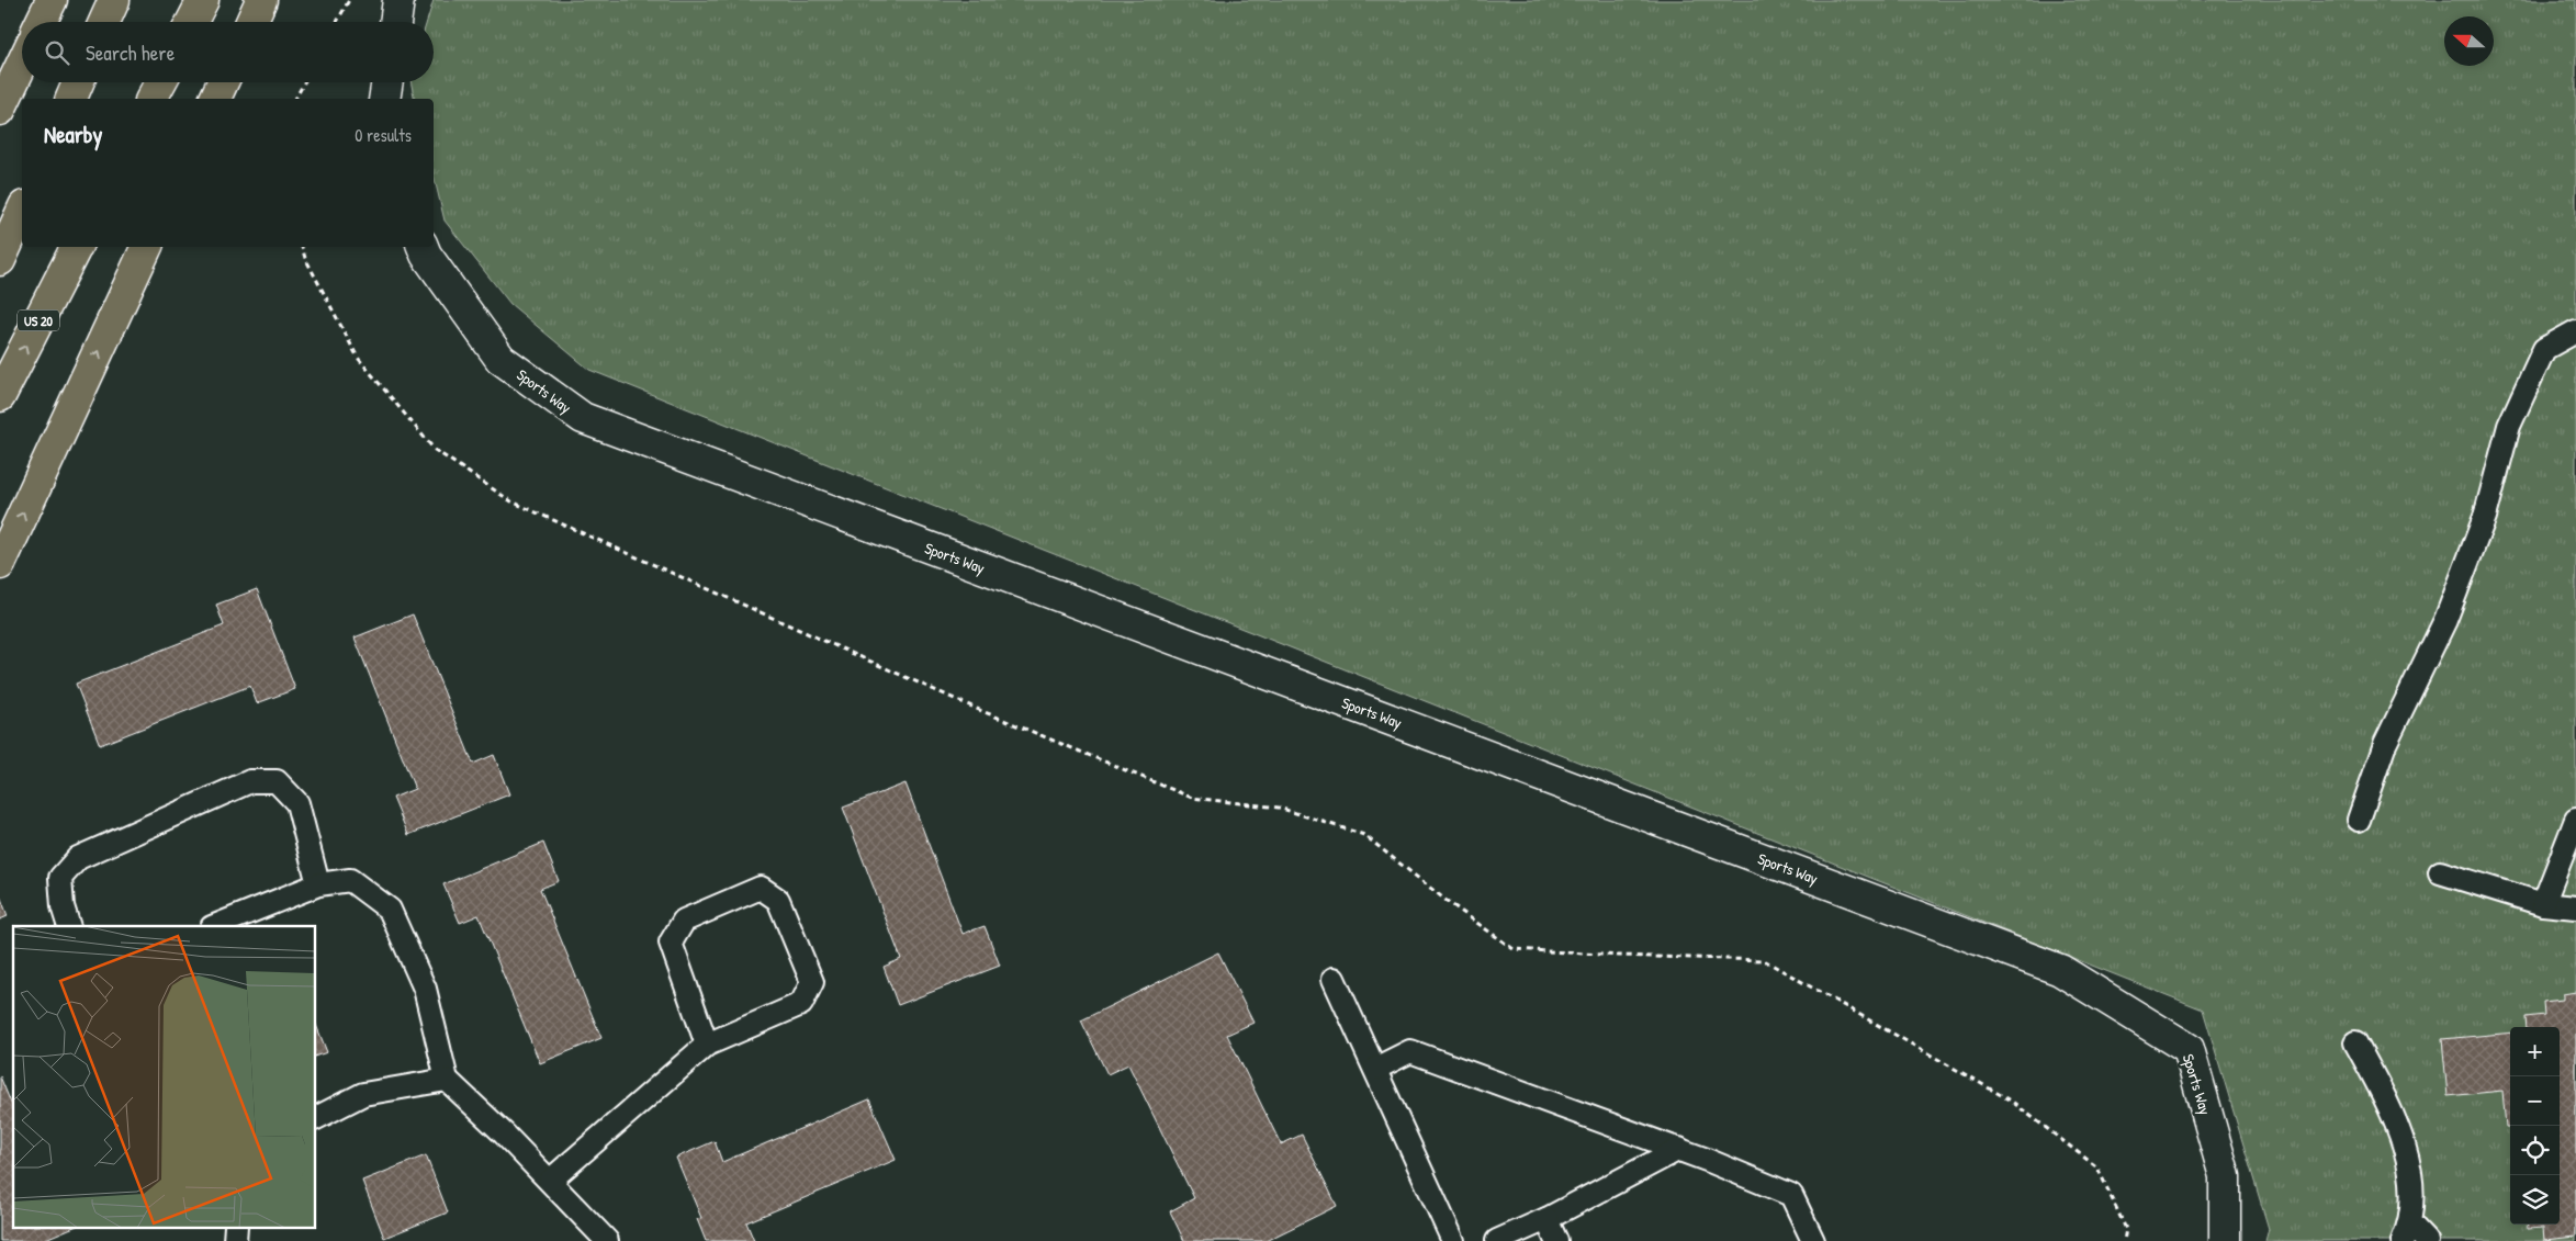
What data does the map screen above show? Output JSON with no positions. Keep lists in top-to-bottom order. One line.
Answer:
{"streets":{"highway":["US 20"],"street":["Sports Way"]},"north":"left","page":{"search":"Search here","heading":["Nearby","0 results"],"map_buttons":["+","−"]}}
